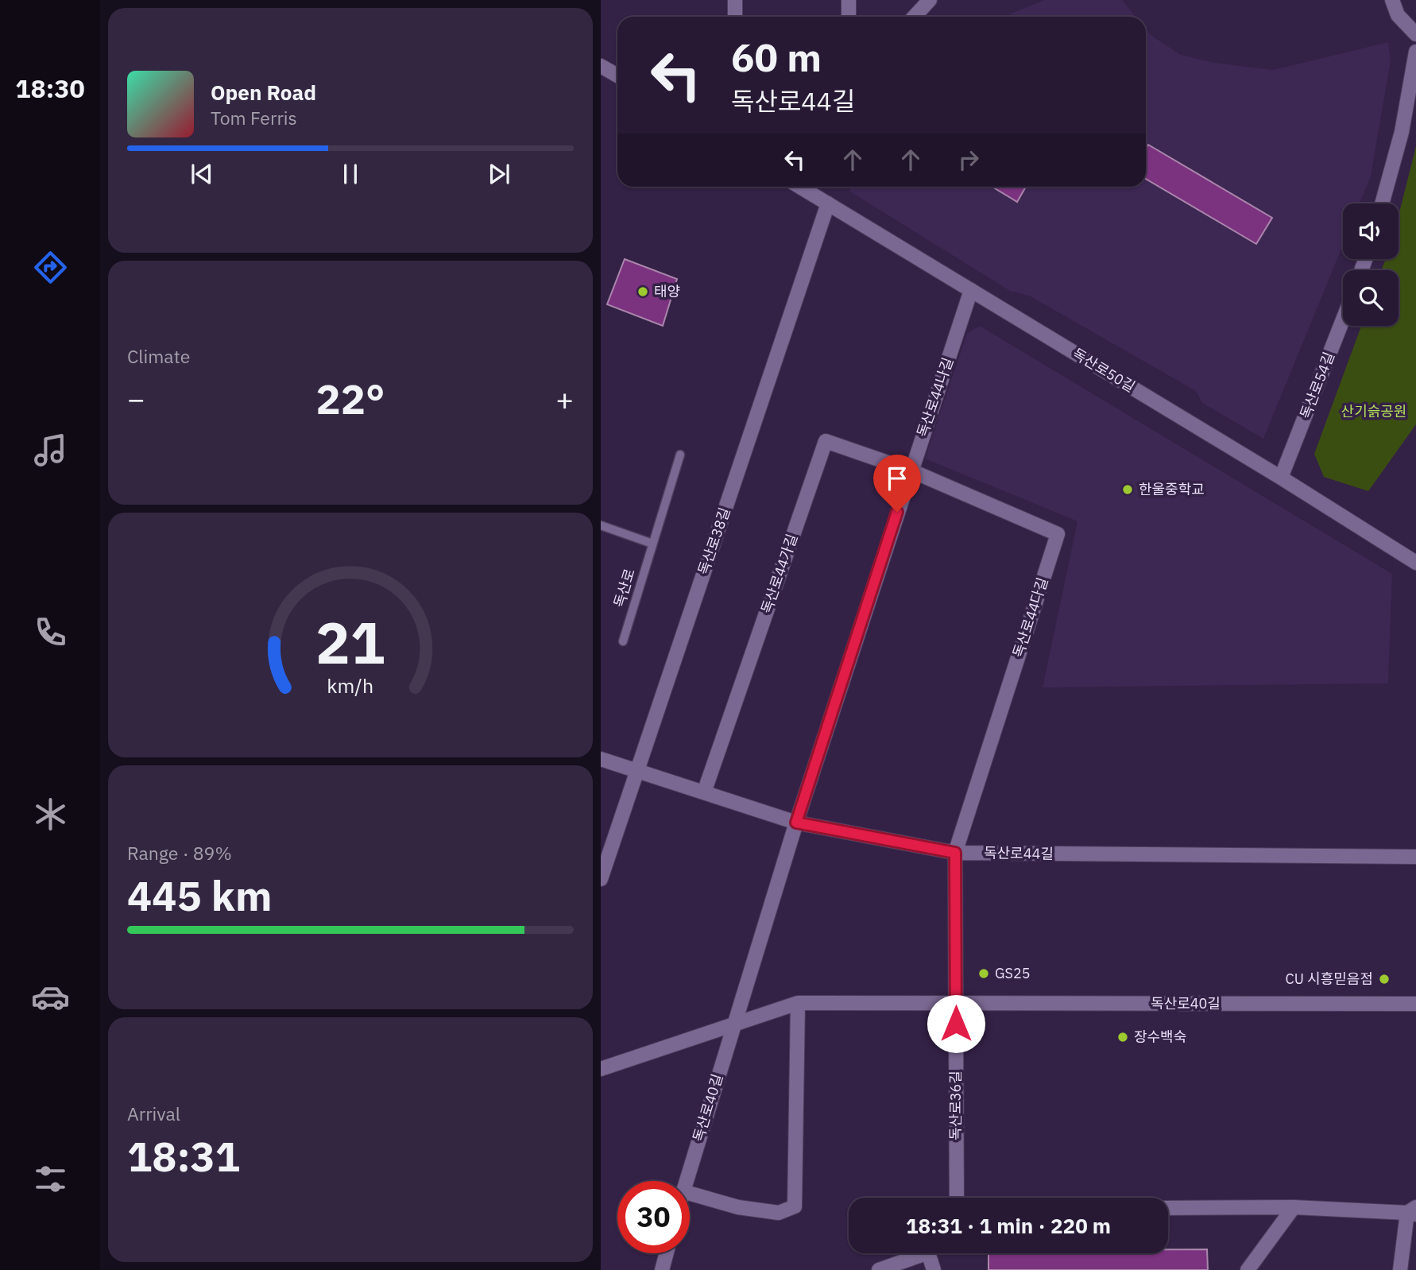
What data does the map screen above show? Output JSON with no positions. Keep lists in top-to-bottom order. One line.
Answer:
{"streets":{"street":["독산로50길","독산로54길","독산로44나길","독산로38길","독산로44가길","독산로44다길","독산로44길","독산로40길","독산로36길"],"lane":["독산로"]},"crossings":[["독산로50길","독산로54길"],["독산로50길","독산로44나길"],["독산로50길","독산로38길"],["독산로44나길","독산로44가길"],["독산로44나길","독산로44다길"],["독산로44나길","독산로44길"],["독산로44나길","독산로40길"],["독산로38길","독산로44길"],["독산로44가길","독산로44다길"],["독산로44가길","독산로44길"],["독산로44다길","독산로44길"],["독산로44길","독산로40길"],["독산로40길","독산로36길"]],"parks":["산기슭공원"],"places":["태양","한울중학교","GS25","CU 시흥믿음점","장수백숙"],"page":{"tabs":"18:30","turn":["60 m","독산로44길"],"song":["Open Road","Tom Ferris"],"tile":["Climate",["Range · 89%","445 km"],["Arrival","18:31"]],"heat":["−","22°","+"],"limit":"30","trip":"18:31 · 1 min · 220 m","gauge":["21","km/h"]}}
